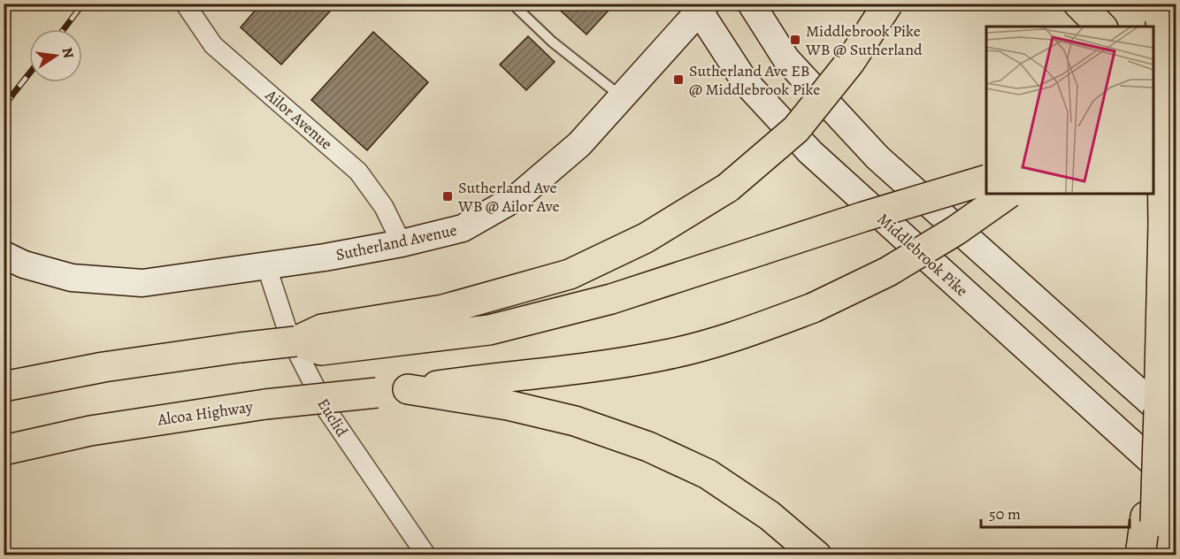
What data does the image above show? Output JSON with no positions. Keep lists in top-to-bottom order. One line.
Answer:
{"streets":{"highway":["Alcoa Highway"],"main road":["Sutherland Avenue","Middlebrook Pike"],"street":["Ailor Avenue","Euclid"]},"crossings":[["Ailor Avenue","Sutherland Avenue"],["Sutherland Avenue","Middlebrook Pike"],["Sutherland Avenue","Euclid"]],"places":{"transit":["Middlebrook Pike WB @ Sutherland","Sutherland Ave EB @ Middlebrook Pike","Sutherland Ave WB @ Ailor Ave"]},"scale_bar":"50 m","north":"right"}
